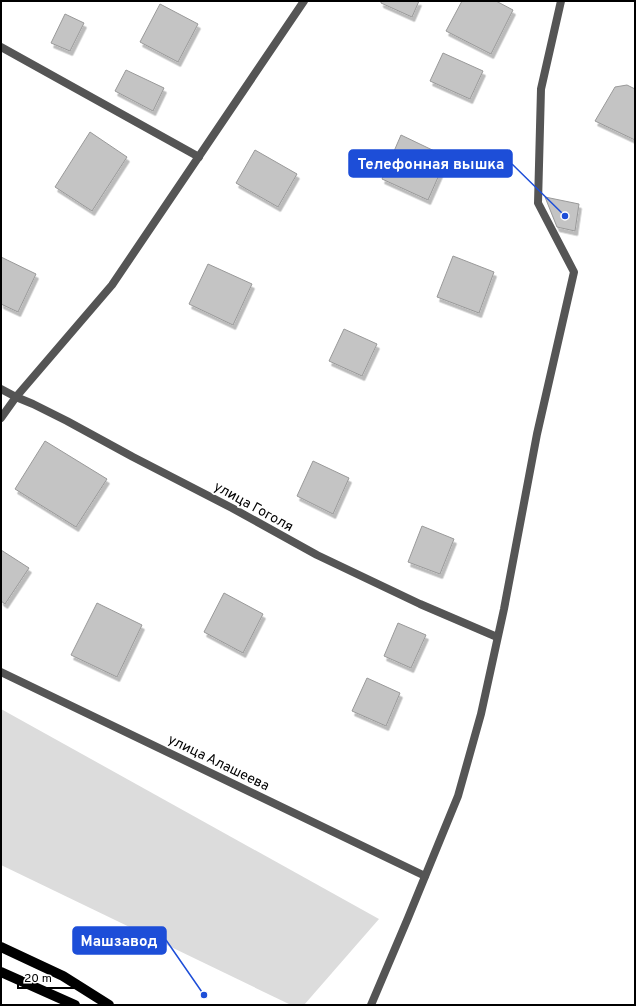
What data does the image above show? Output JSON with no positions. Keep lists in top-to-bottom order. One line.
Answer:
{"streets":{"street":["улица Гоголя","улица Алашеева"]},"places":["Телефонная вышка","Машзавод"],"scale_bar":"20 m"}
